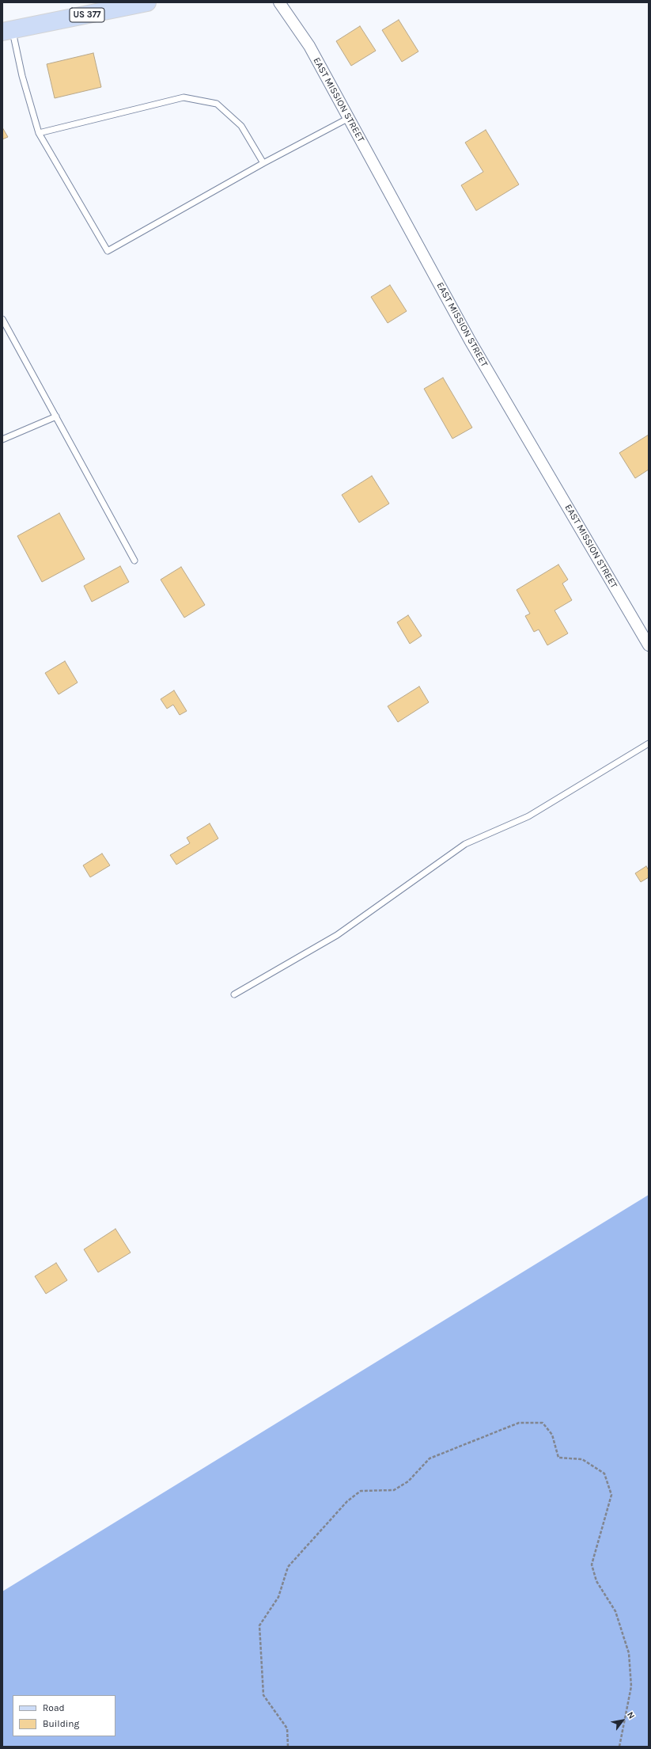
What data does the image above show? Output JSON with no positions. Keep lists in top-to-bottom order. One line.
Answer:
{"streets":{"main road":["US 377"],"street":["EAST MISSION STREET"]},"legend":["Road","Building"],"north":"top right"}
